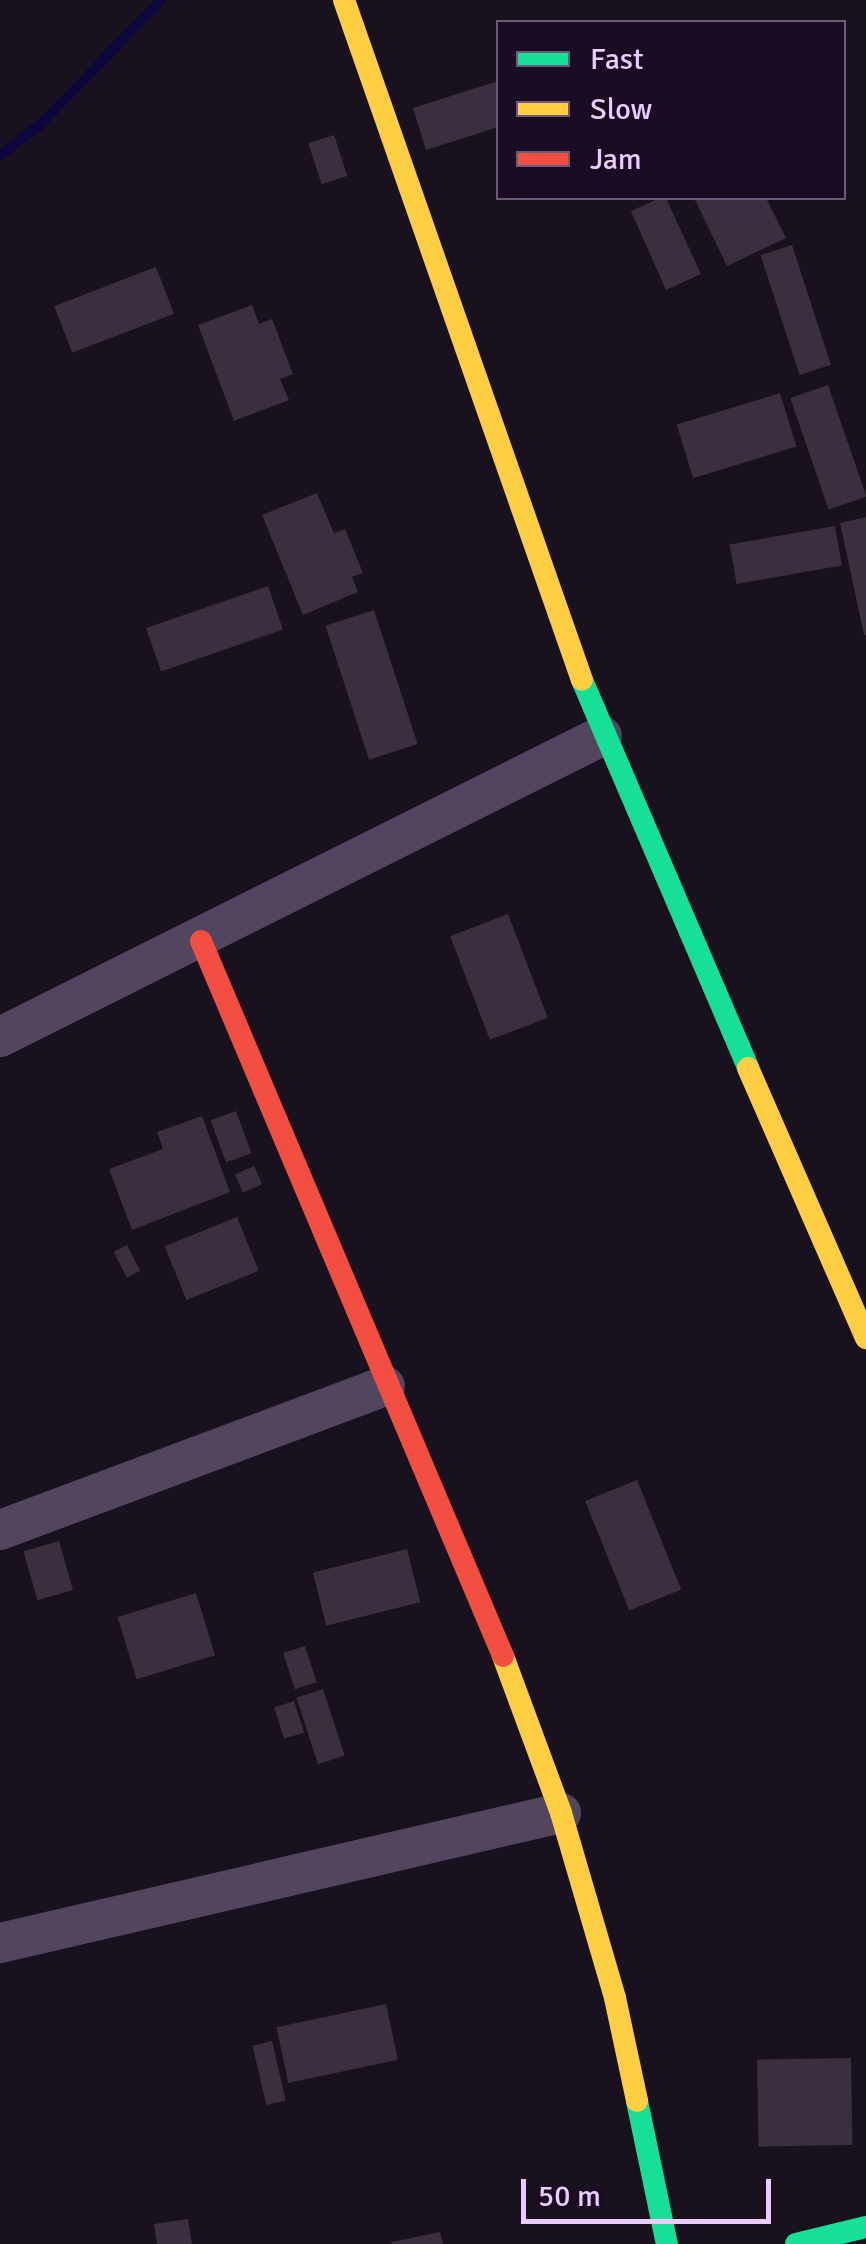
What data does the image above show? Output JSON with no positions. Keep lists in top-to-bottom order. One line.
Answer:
{"legend":["Fast","Slow","Jam"],"scale_bar":"50 m"}
